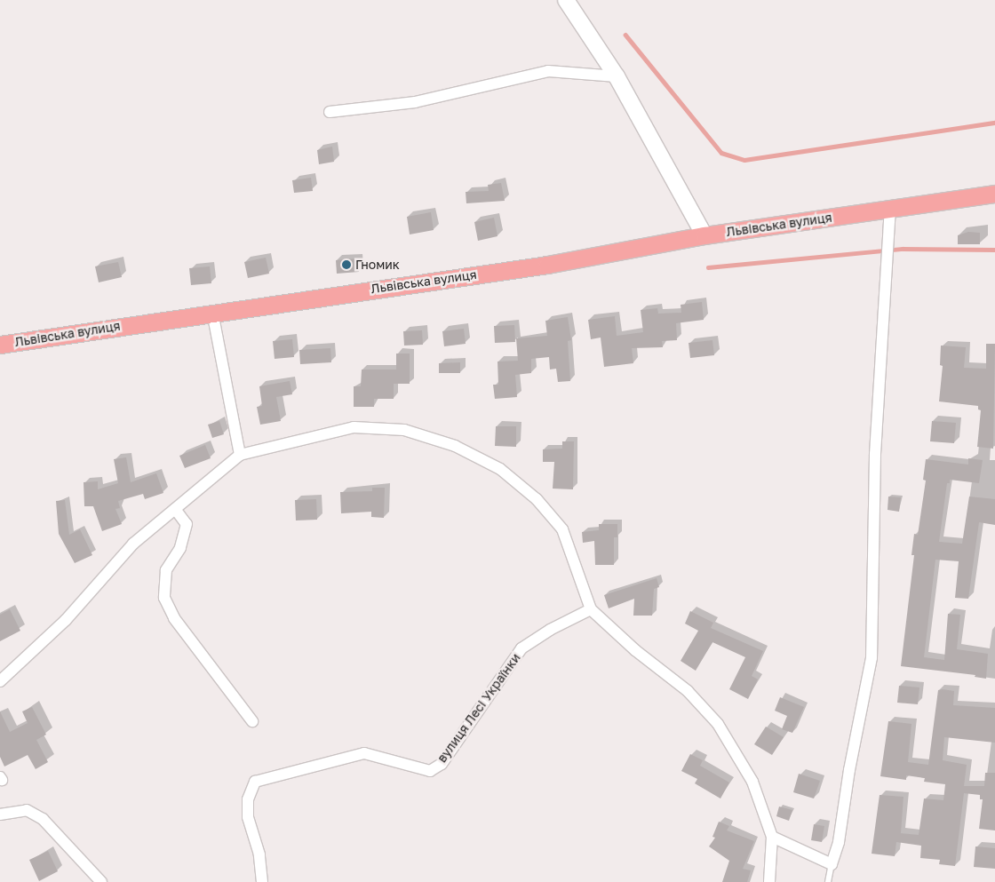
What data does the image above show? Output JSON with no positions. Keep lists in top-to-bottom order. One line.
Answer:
{"streets":{"main road":["Львівська вулиця"],"street":["вулиця Лесі Українки"]},"places":["Гномик"]}
